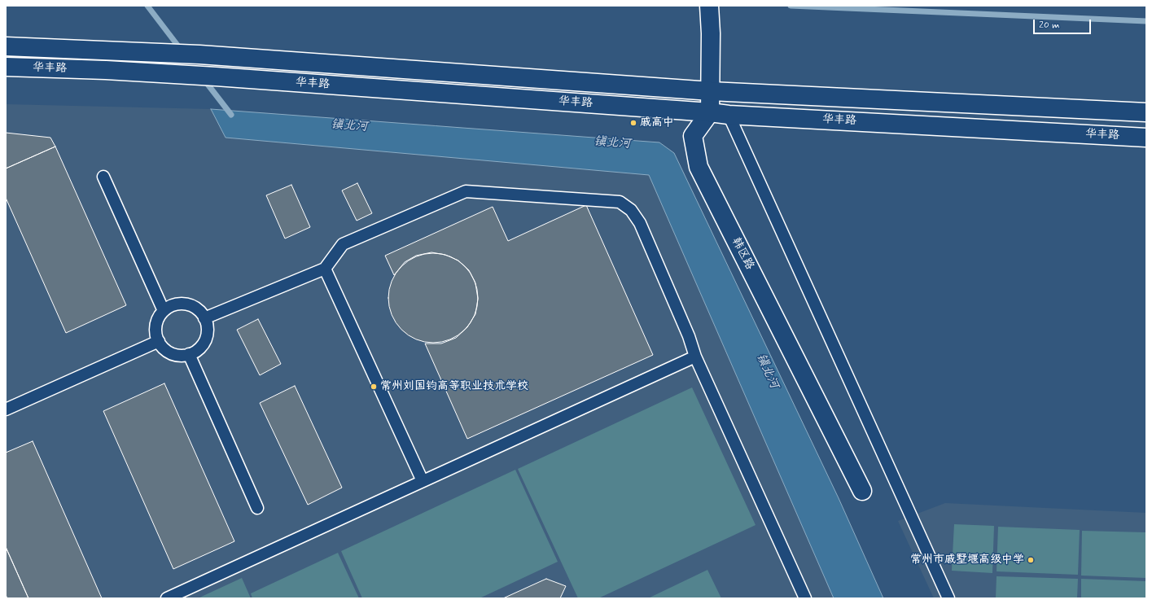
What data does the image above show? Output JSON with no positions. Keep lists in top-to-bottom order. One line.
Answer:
{"streets":{"street":["华丰路","韩区路"]},"crossings":[["华丰路","韩区路"]],"water":["镇北河"],"places":["戚高中","常州刘国钧高等职业技术学校","常州市戚墅堰高级中学"],"scale_bar":"20 m"}
